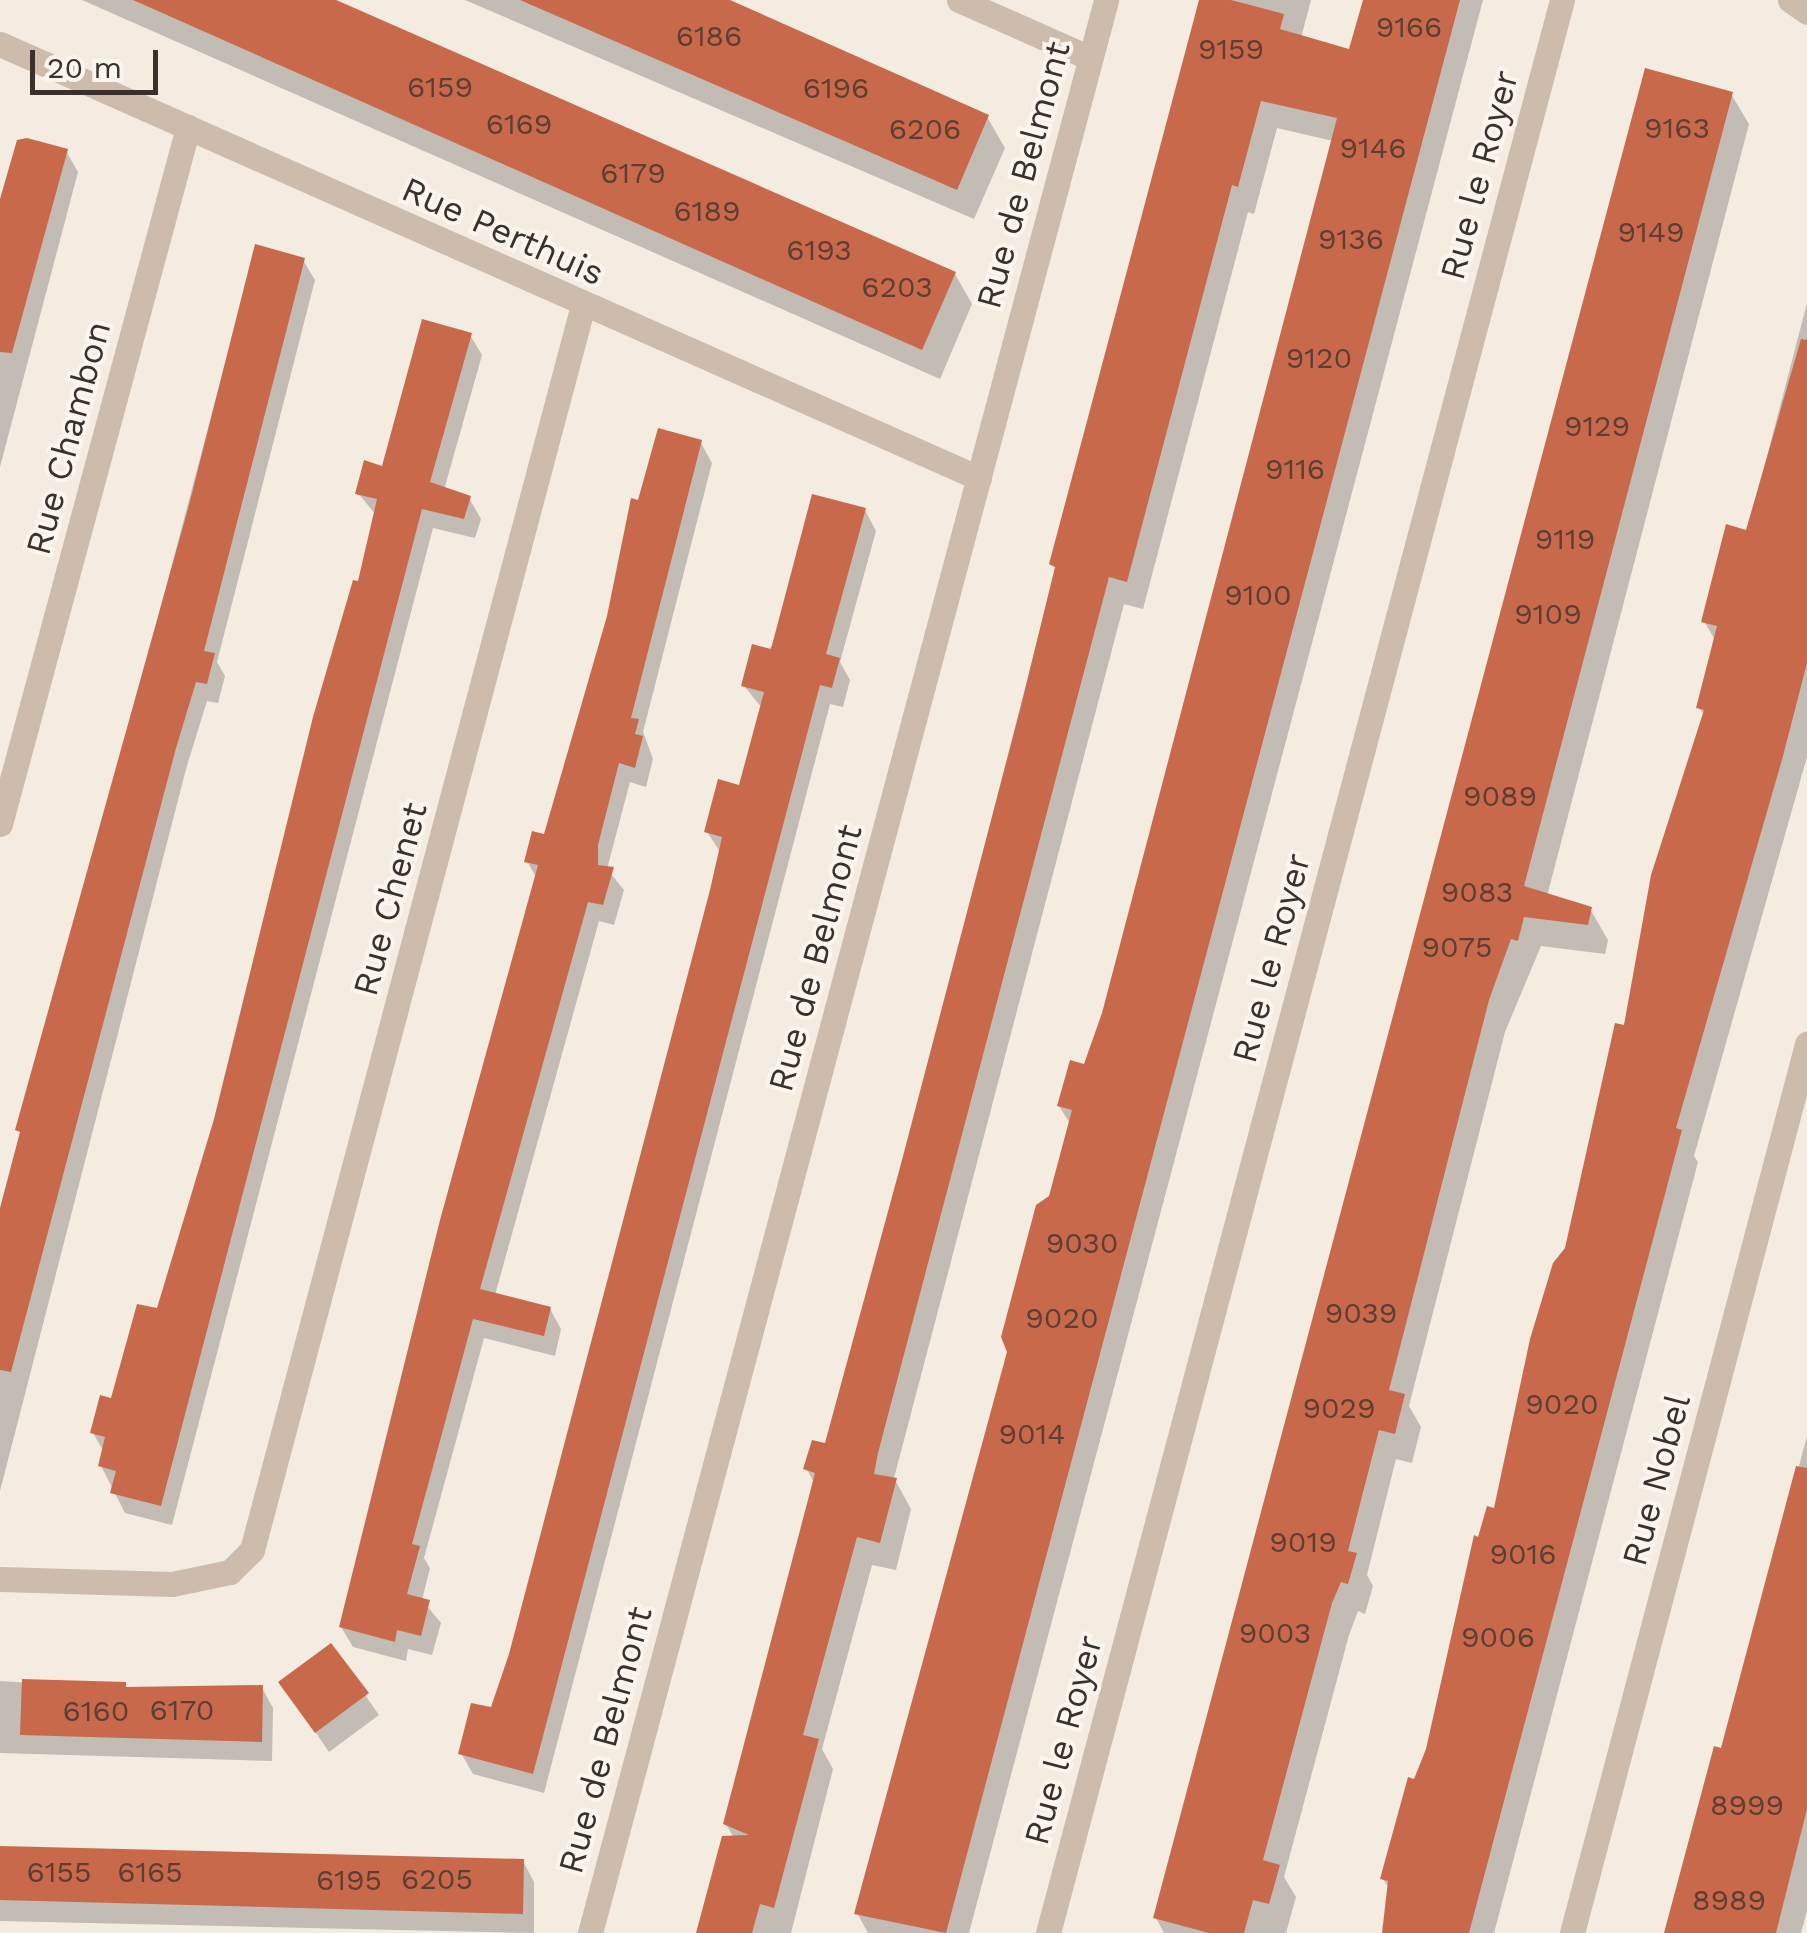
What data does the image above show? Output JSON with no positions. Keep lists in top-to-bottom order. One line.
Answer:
{"streets":{"street":["Rue de Belmont","Rue le Royer","Rue Perthuis","Rue Chambon","Rue Chenet","Rue Nobel"]},"crossings":[["Rue de Belmont","Rue Perthuis"],["Rue Perthuis","Rue Chambon"],["Rue Perthuis","Rue Chenet"]],"house_numbers":["9166","6186","9159","6159","6196","6169","9163","6206","9146","6179","6189","9149","9136","6193","6203","9120","9129","9116","9119","9100","9109","9089","9083","9075","9030","9039","9020","9020","9029","9014","9019","9016","9003","9006","6170","6160","8999","6155","6165","6205","6195","8989"],"scale_bar":"20 m"}
